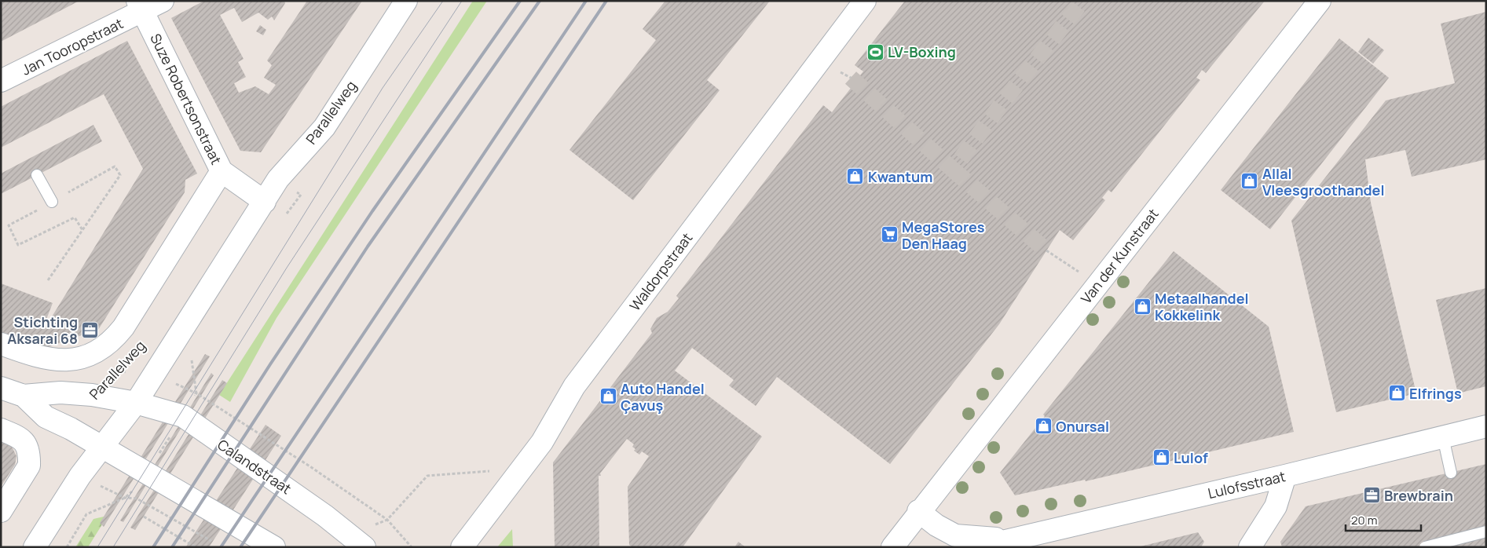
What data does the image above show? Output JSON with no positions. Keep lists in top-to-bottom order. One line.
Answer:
{"streets":{"street":["Jan Tooropstraat","Suze Robertsonstraat","Parallelweg","Van der Kunstraat","Waldorpstraat","Calandstraat","Lulofsstraat"]},"crossings":[["Jan Tooropstraat","Suze Robertsonstraat"],["Suze Robertsonstraat","Parallelweg"],["Parallelweg","Calandstraat"],["Van der Kunstraat","Lulofsstraat"]],"places":{"sports":["LV-Boxing"],"shop":["Kwantum","Allal Vleesgroothandel","Metaalhandel Kokkelink","Elfrings","Auto Handel Çavuş","Onursal","Lulof"],"supermarket":["MegaStores Den Haag"],"office":["Stichting Aksarai 68","Brewbrain"]},"scale_bar":"20 m"}
